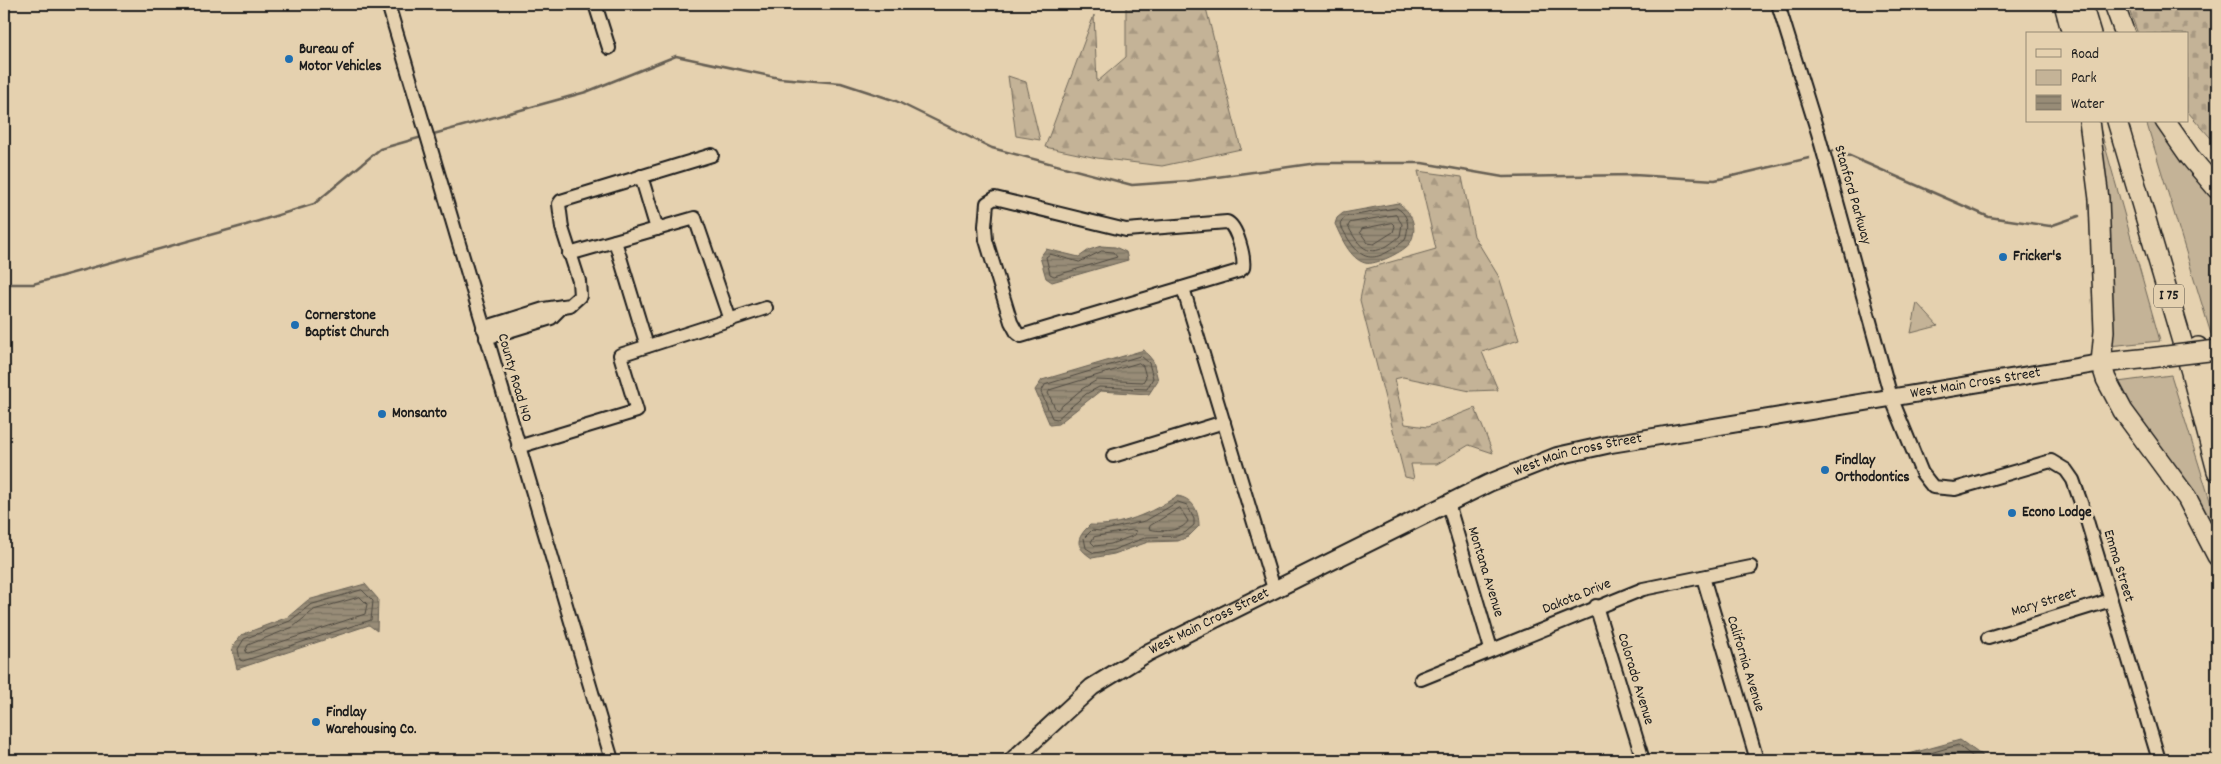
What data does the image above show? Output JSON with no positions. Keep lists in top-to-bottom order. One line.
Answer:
{"streets":{"highway":["I 75","West Main Cross Street"],"street":["Stanford Parkway","County Road 140","Emma Street","Montana Avenue","Dakota Drive","Mary Street","California Avenue","Colorado Avenue"]},"crossings":[["Stanford Parkway","West Main Cross Street"],["Stanford Parkway","Emma Street"],["West Main Cross Street","Emma Street"],["West Main Cross Street","Montana Avenue"],["Emma Street","Mary Street"],["Montana Avenue","Dakota Drive"],["Dakota Drive","California Avenue"],["Dakota Drive","Colorado Avenue"]],"places":["Bureau of Motor Vehicles","Fricker's","Cornerstone Baptist Church","Monsanto","Findlay Orthodontics","Econo Lodge","Findlay Warehousing Co."],"legend":["Road","Park","Water"]}
